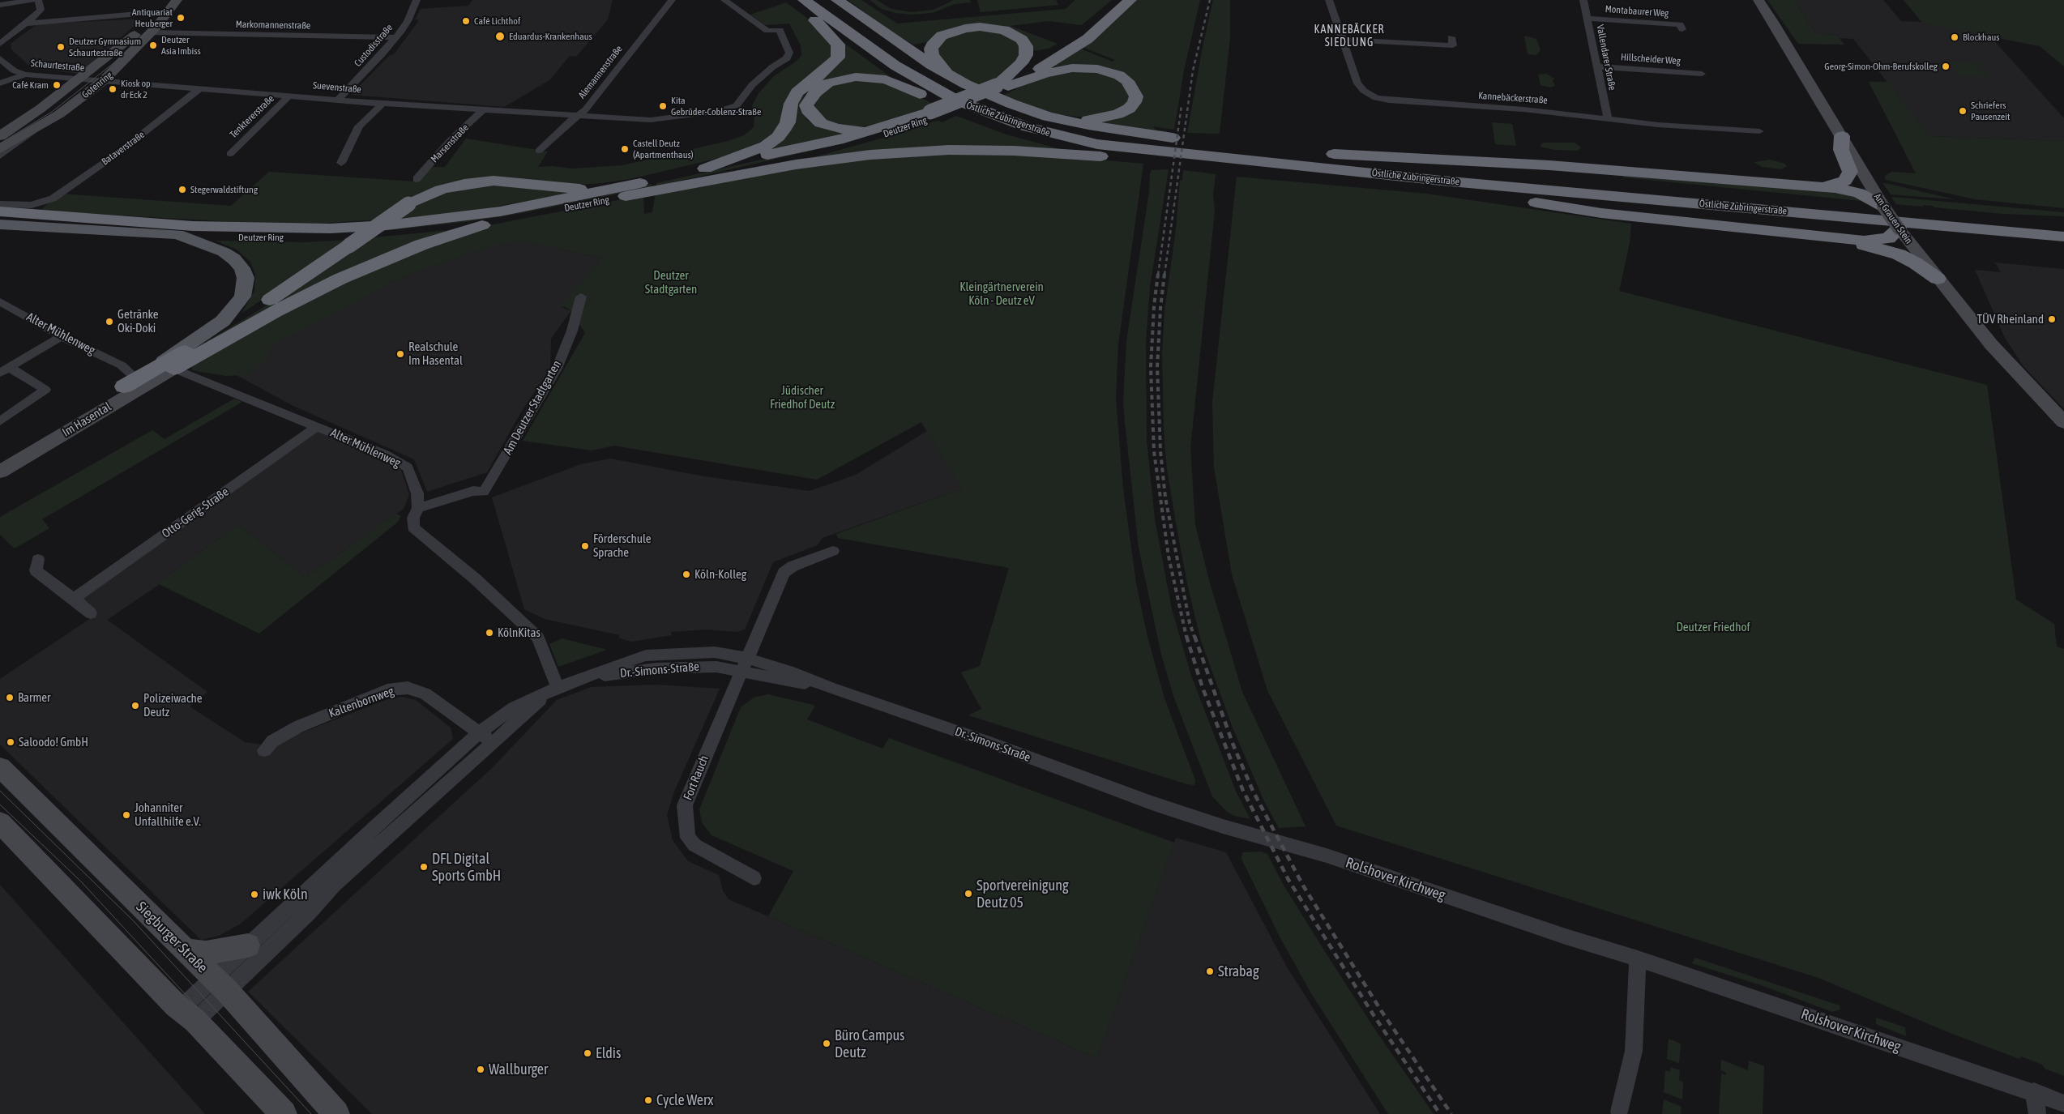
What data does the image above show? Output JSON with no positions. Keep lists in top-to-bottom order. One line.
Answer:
{"streets":{"highway":["Östliche Zubringerstraße","Deutzer Ring"],"main road":["Gotenring","Am Grauen Stein","Im Hasental","Siegburger Straße"],"street":["Montabaurer Weg","Markomannenstraße","Custodisstraße","Vallendarer Straße","Hillscheider Weg","Schaurtestraße","Alemannenstraße","Suevenstraße","Kannebäckerstraße","Tenktererstraße","Marsenstraße","Bataverstraße","Alter Mühlenweg","Am Deutzer Stadtgarten","Otto-Gerig-Straße","Dr.-Simons-Straße","Kaltenbornweg","Fort Rauch","Rolshover Kirchweg"]},"crossings":[["Montabaurer Weg","Vallendarer Straße"],["Markomannenstraße","Custodisstraße"],["Markomannenstraße","Gotenring"],["Custodisstraße","Suevenstraße"],["Vallendarer Straße","Hillscheider Weg"],["Vallendarer Straße","Kannebäckerstraße"],["Schaurtestraße","Gotenring"],["Schaurtestraße","Suevenstraße"],["Alemannenstraße","Suevenstraße"],["Gotenring","Suevenstraße"],["Suevenstraße","Tenktererstraße"],["Suevenstraße","Marsenstraße"],["Suevenstraße","Bataverstraße"],["Alter Mühlenweg","Am Deutzer Stadtgarten"],["Alter Mühlenweg","Im Hasental"],["Alter Mühlenweg","Otto-Gerig-Straße"],["Alter Mühlenweg","Dr.-Simons-Straße"],["Dr.-Simons-Straße","Fort Rauch"],["Dr.-Simons-Straße","Rolshover Kirchweg"]],"districts":["KANNEBÄCKER SIEDLUNG"],"parks":["Deutzer Stadtgarten","Kleingärtnerverein Köln - Deutz eV","Jüdischer Friedhof Deutz","Deutzer Friedhof"],"places":["Antiquariat Heuberger","Café Lichthof","Eduardus-Krankenhaus","Blockhaus","Deutzer Asia Imbiss","Deutzer Gymnasium Schaurtestraße","Georg-Simon-Ohm-Berufskolleg","Café Kram","Kiosk op dr Eck 2","Kita Gebrüder-Coblenz-Straße","Schriefers Pausenzeit","Castell Deutz (Apartmenthaus)","Stegerwaldstiftung","TÜV Rheinland","Getränke Oki-Doki","Realschule Im Hasental","Förderschule Sprache","Köln-Kolleg","KölnKitas","Barmer","Polizeiwache Deutz","Saloodo! GmbH","Johanniter Unfallhilfe e.V.","DFL Digital Sports GmbH","Sportvereinigung Deutz 05","iwk Köln","Strabag","Büro Campus Deutz","Eldis","Wallburger","Cycle Werx"]}
